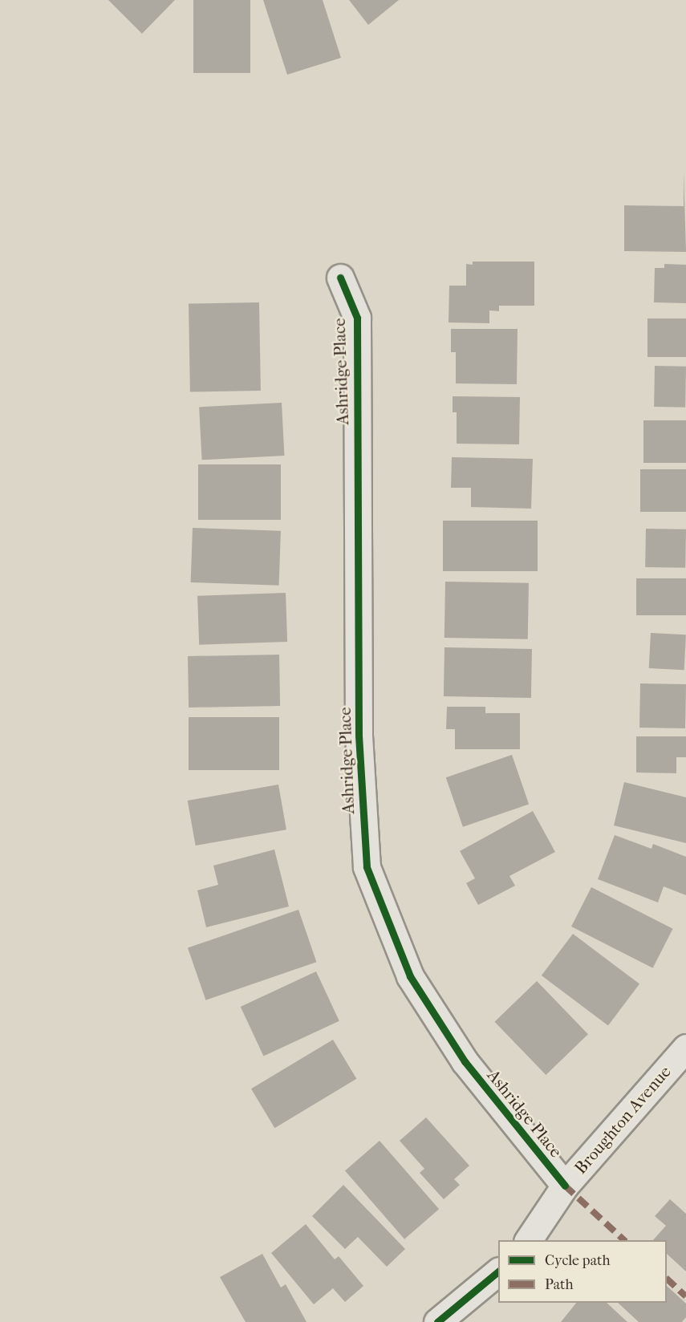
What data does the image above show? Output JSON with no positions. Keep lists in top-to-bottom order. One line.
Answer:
{"streets":{"street":["Ashridge Place","Broughton Avenue"]},"crossings":[["Ashridge Place","Broughton Avenue"]],"legend":["Cycle path","Path"]}
